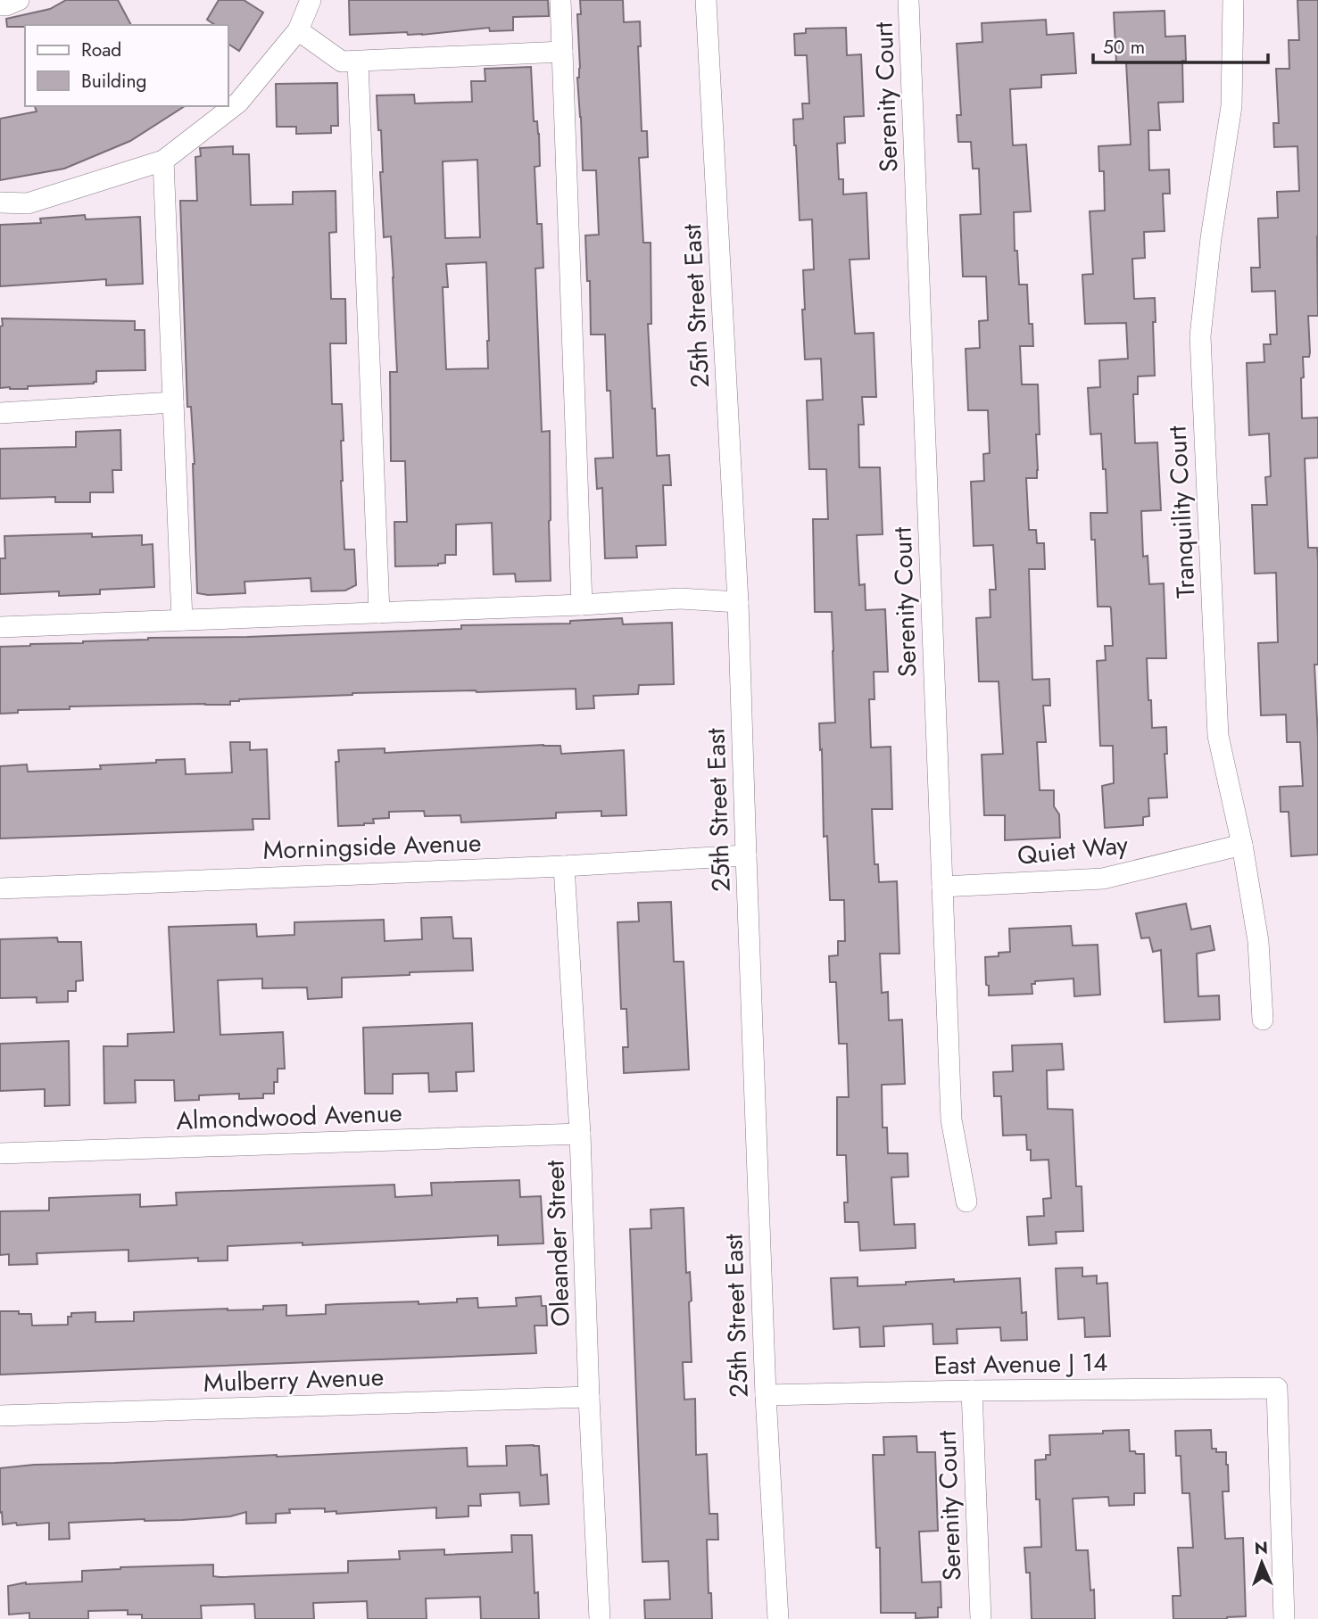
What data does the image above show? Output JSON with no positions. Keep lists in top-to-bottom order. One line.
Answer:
{"streets":{"street":["Serenity Court","25th Street East","Tranquility Court","Morningside Avenue","Quiet Way","Almondwood Avenue","Oleander Street","East Avenue J 14","Mulberry Avenue"]},"crossings":[["Serenity Court","Quiet Way"],["Serenity Court","East Avenue J 14"],["25th Street East","Morningside Avenue"],["25th Street East","East Avenue J 14"],["Tranquility Court","Quiet Way"],["Morningside Avenue","Oleander Street"],["Almondwood Avenue","Oleander Street"],["Oleander Street","Mulberry Avenue"]],"legend":["Road","Building"],"scale_bar":"50 m","north":"top"}
